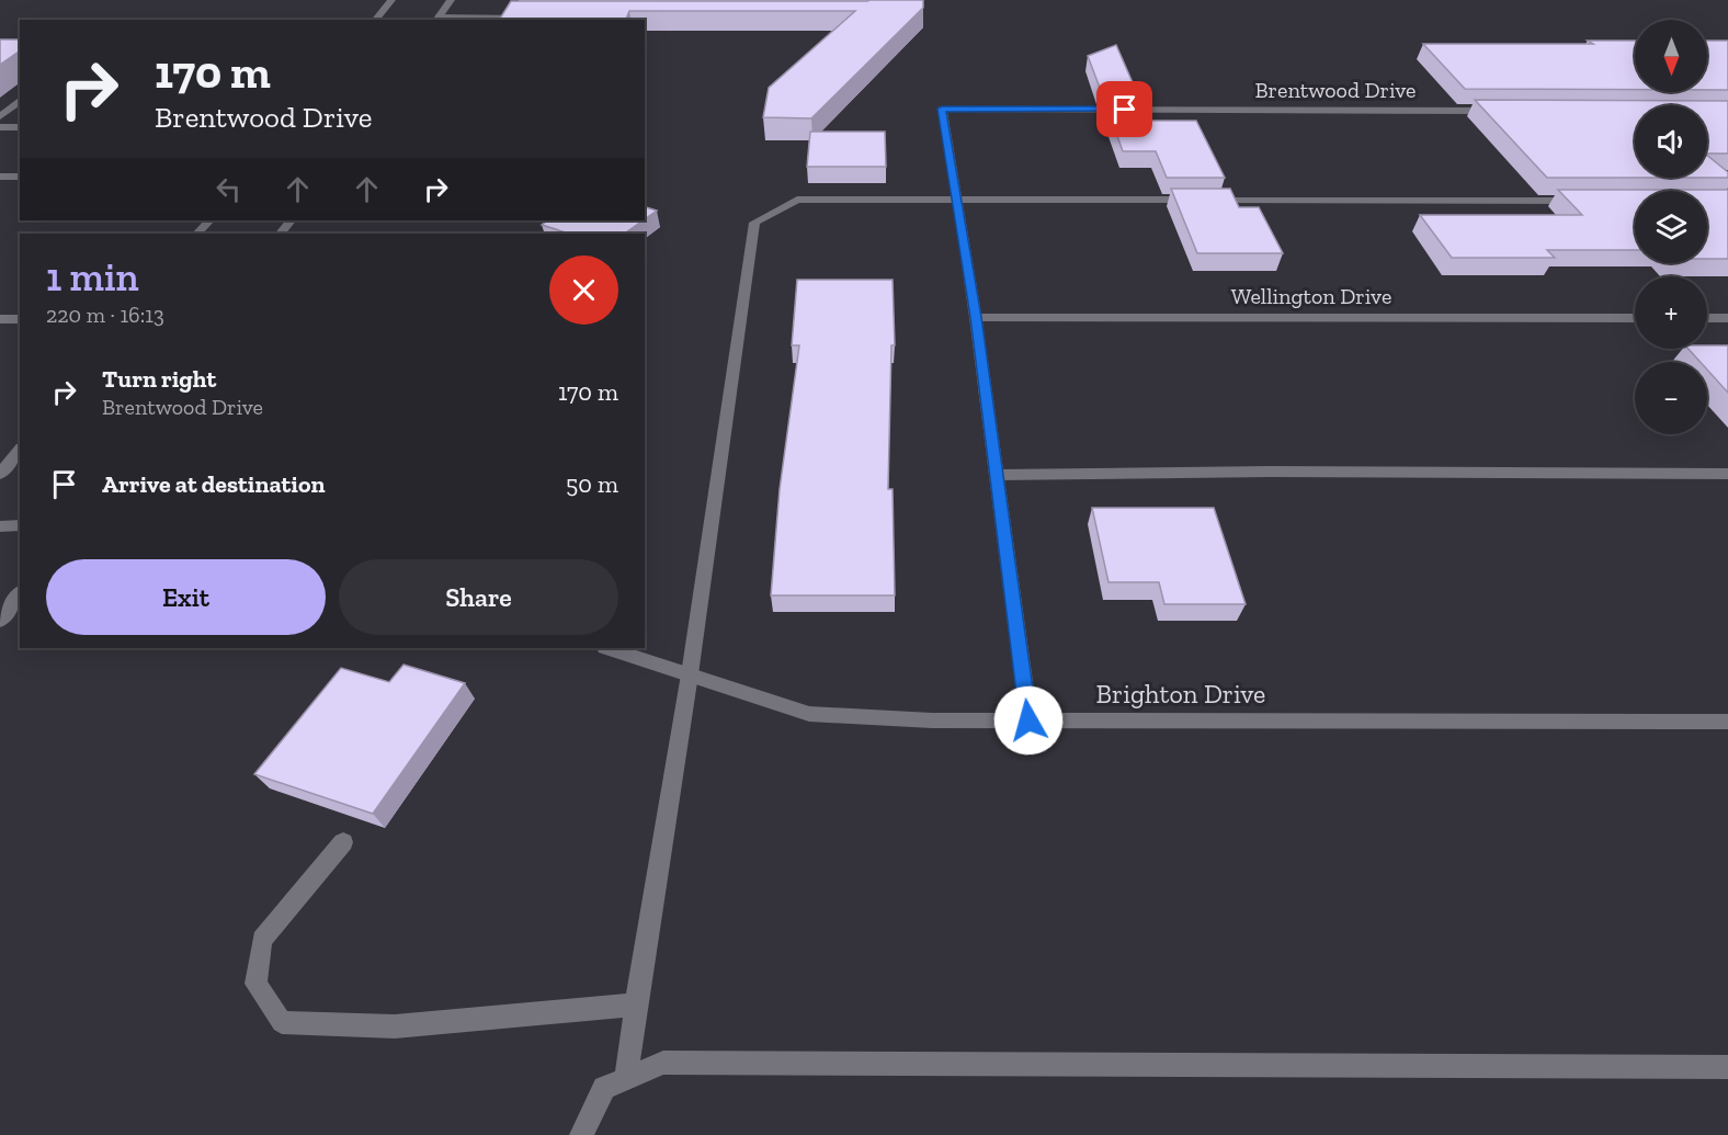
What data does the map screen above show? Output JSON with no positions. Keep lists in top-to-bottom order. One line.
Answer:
{"streets":{"street":["Brentwood Drive","Wellington Drive","Brighton Drive"]},"north":"bottom","page":{"map_buttons":["+","−"],"turn":["170 m","Brentwood Drive"],"heading":["1 min","220 m · 16:13"],"list":[{"name":"Turn right","note":"Brentwood Drive","value":"170 m"},{"name":"Arrive at destination","value":"50 m"}],"buttons":["Exit","Share"]}}
